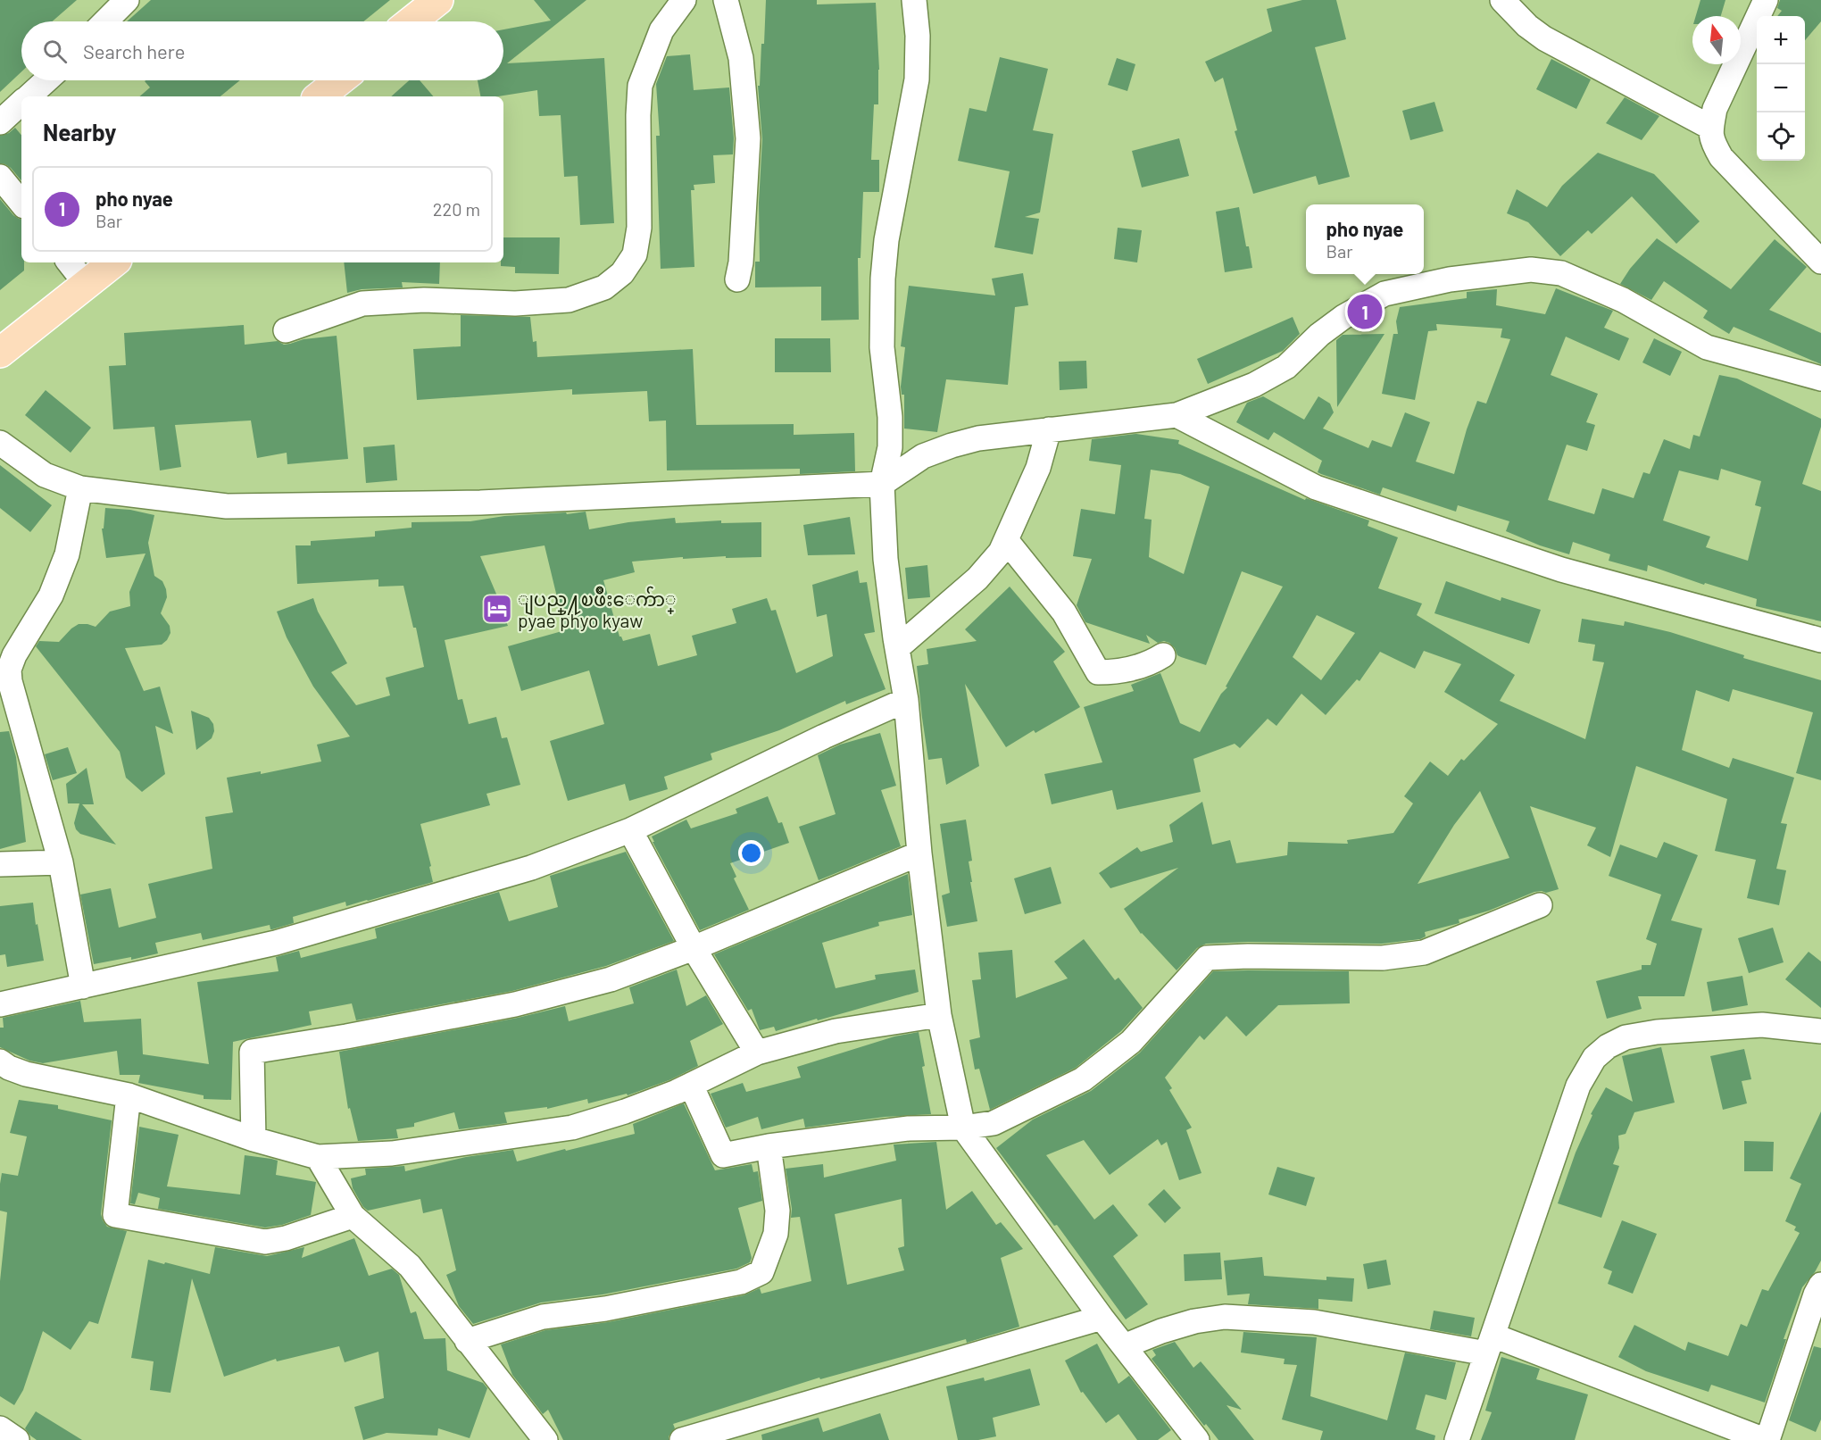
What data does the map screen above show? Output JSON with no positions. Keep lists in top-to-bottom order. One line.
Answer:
{"places":{"hotel":["ျပည္႔ၿဖိဳးေက်ာ္ pyae phyo kyaw"]},"north":"top","page":{"map_buttons":["+","−"],"search":"Search here","heading":"Nearby","list":[{"mark":"1","name":"pho nyae","note":"Bar","value":"220 m"}],"popup":["pho nyae","Bar"],"pins":"1"}}
